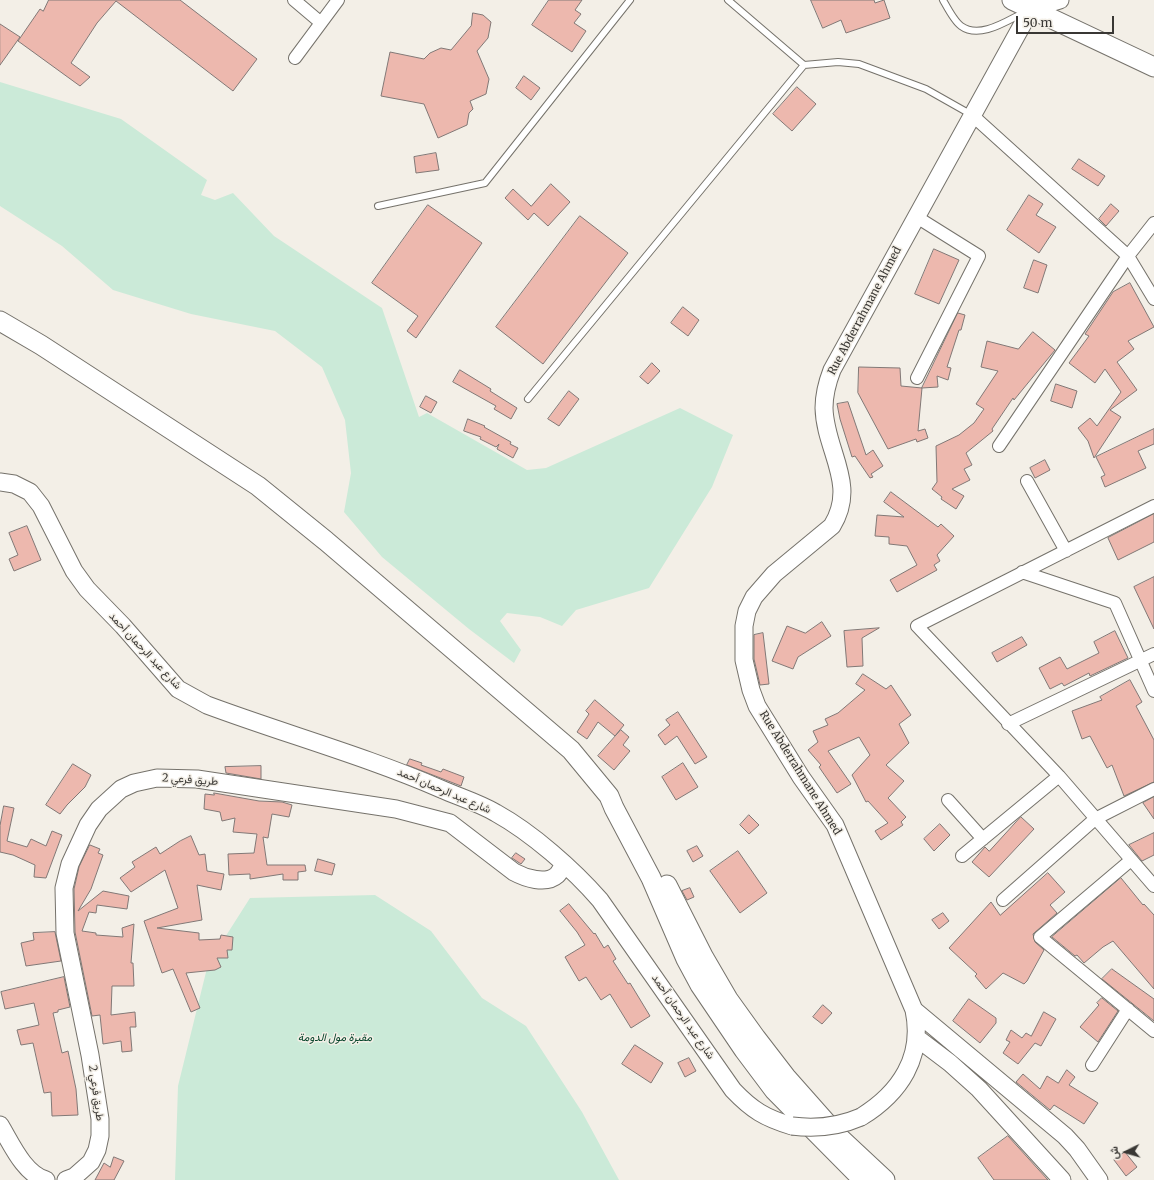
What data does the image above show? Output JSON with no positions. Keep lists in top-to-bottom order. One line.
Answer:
{"streets":{"main road":["Rue Abderrahmane Ahmed","شارع عبد الرحمان أحمد","طريق فرعي 2"]},"crossings":[["Rue Abderrahmane Ahmed","شارع عبد الرحمان أحمد"],["شارع عبد الرحمان أحمد","طريق فرعي 2"]],"parks":["مقبرة مول الدومة"],"scale_bar":"50 m","north":"left"}
